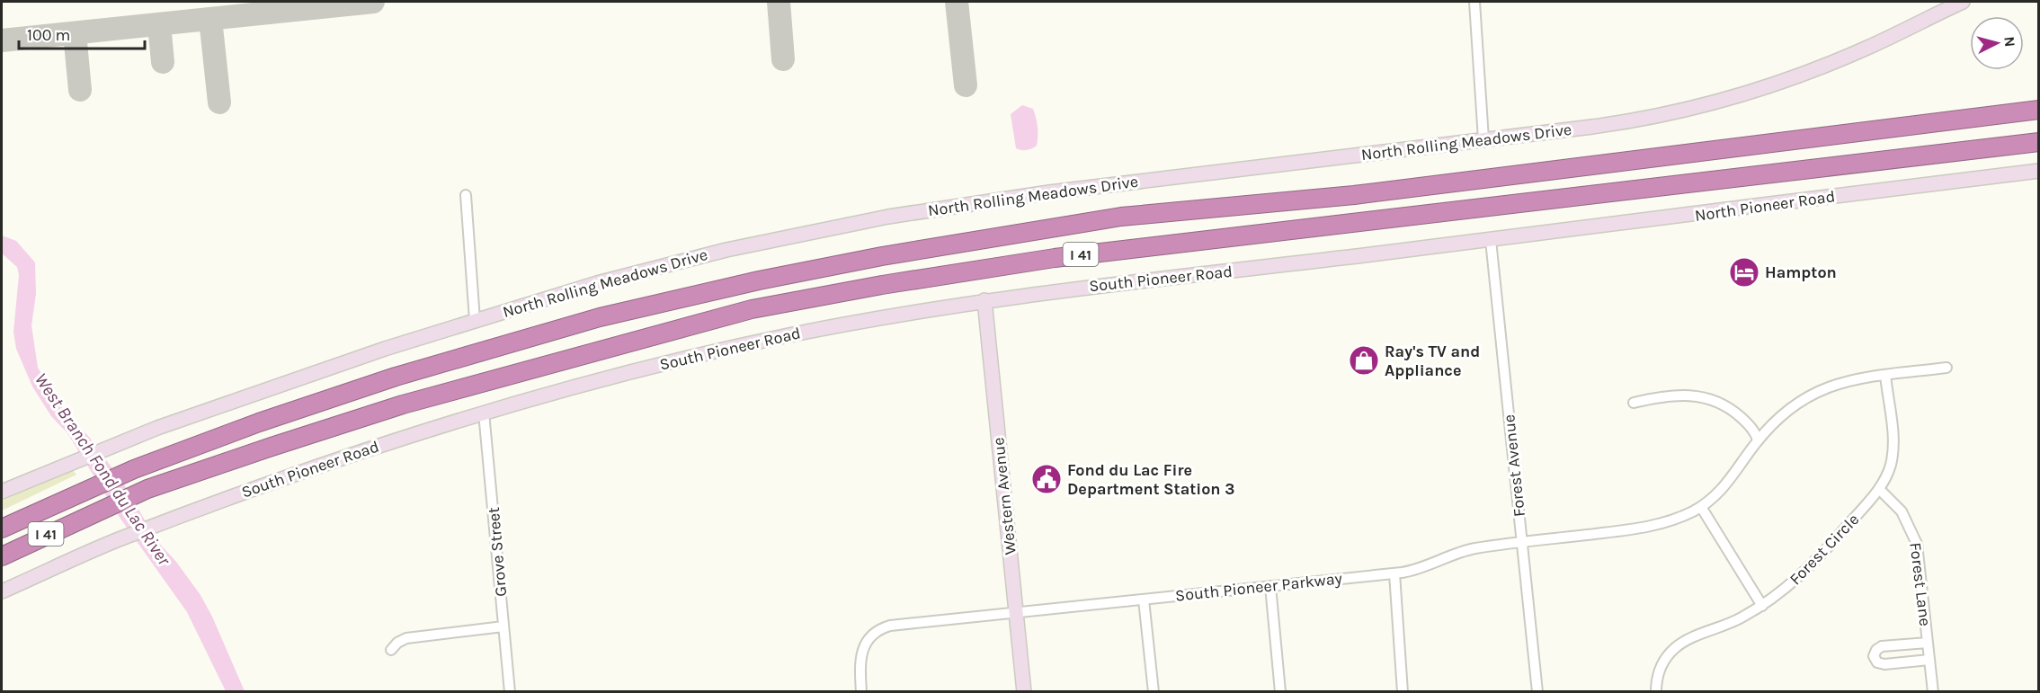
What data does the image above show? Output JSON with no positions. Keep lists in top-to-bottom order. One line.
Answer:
{"streets":{"highway":["I 41"],"main road":["North Rolling Meadows Drive","North Pioneer Road","South Pioneer Road","Western Avenue"],"street":["Forest Avenue","Forest Circle","Grove Street","Forest Lane","South Pioneer Parkway"]},"crossings":[["North Pioneer Road","South Pioneer Road"],["North Pioneer Road","Forest Avenue"],["South Pioneer Road","Forest Avenue"],["South Pioneer Road","Western Avenue"],["South Pioneer Road","Grove Street"],["Forest Avenue","South Pioneer Parkway"],["Western Avenue","South Pioneer Parkway"],["Forest Circle","Forest Lane"],["Forest Circle","South Pioneer Parkway"]],"water":["West Branch Fond du Lac River"],"places":{"hotel":["Hampton"],"shop":["Ray's TV and Appliance"],"public building":["Fond du Lac Fire Department Station 3"]},"scale_bar":"100 m","north":"right"}
